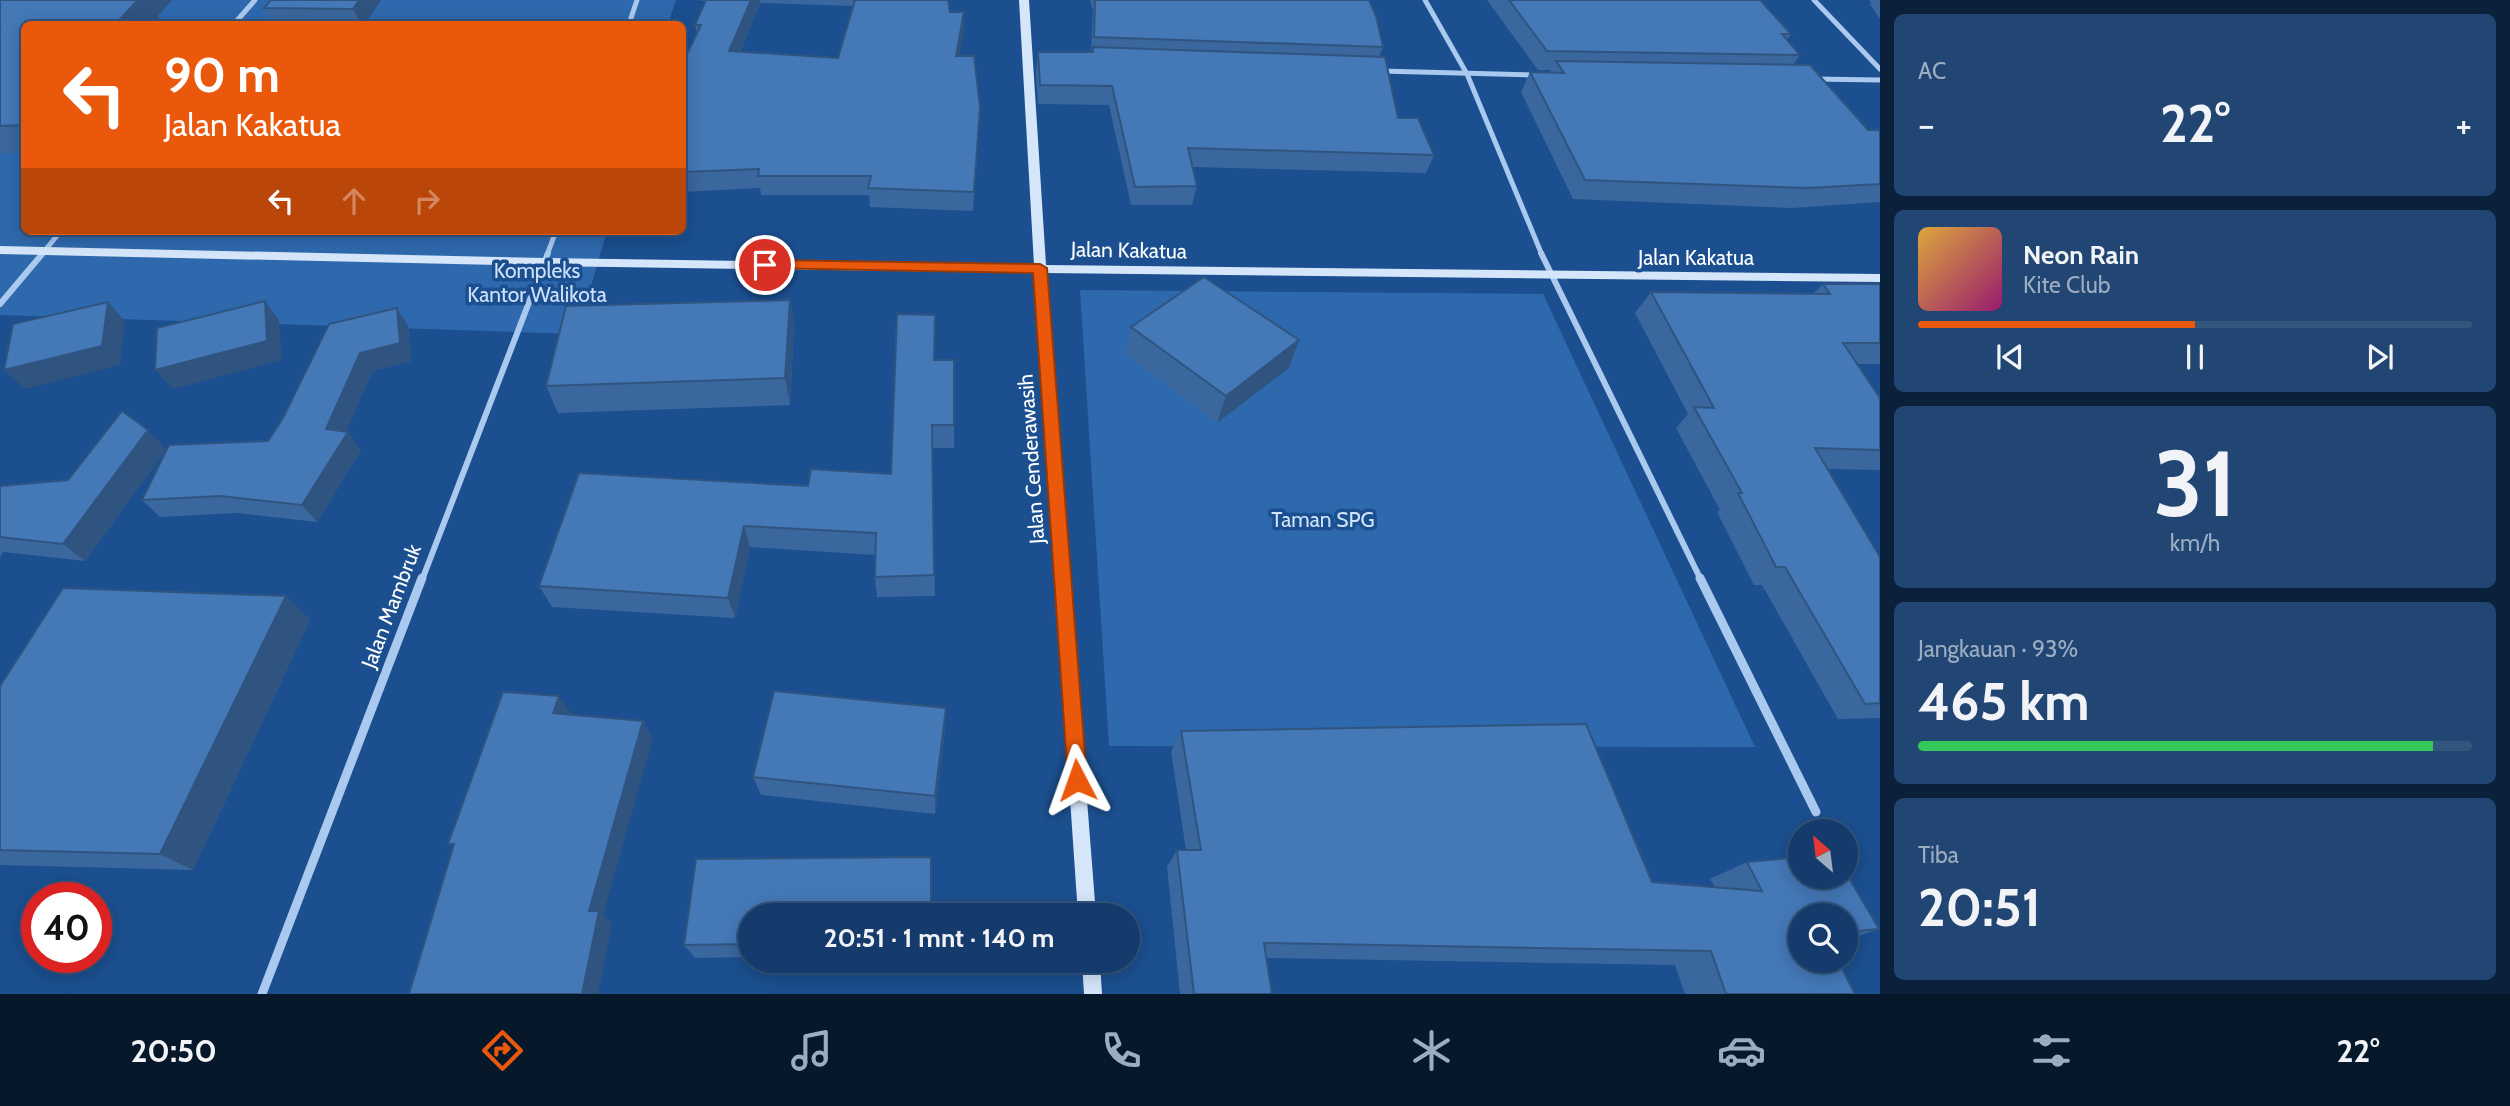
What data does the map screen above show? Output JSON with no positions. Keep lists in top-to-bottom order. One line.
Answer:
{"streets":{"street":["Jalan Kakatua","Jalan Cenderawasih","Jalan Mambruk"]},"crossings":[["Jalan Kakatua","Jalan Cenderawasih"],["Jalan Kakatua","Jalan Mambruk"]],"parks":["Kompleks Kantor Walikota","Taman SPG"],"north":"top left","page":{"tile":["AC",["31","km/h"],["Jangkauan · 93%","465 km"],["Tiba","20:51"]],"turn":["90 m","Jalan Kakatua"],"heat":["−","22°","+"],"song":["Neon Rain","Kite Club"],"limit":"40","trip":"20:51 · 1 mnt · 140 m","tabs":["20:50","22°"]}}
